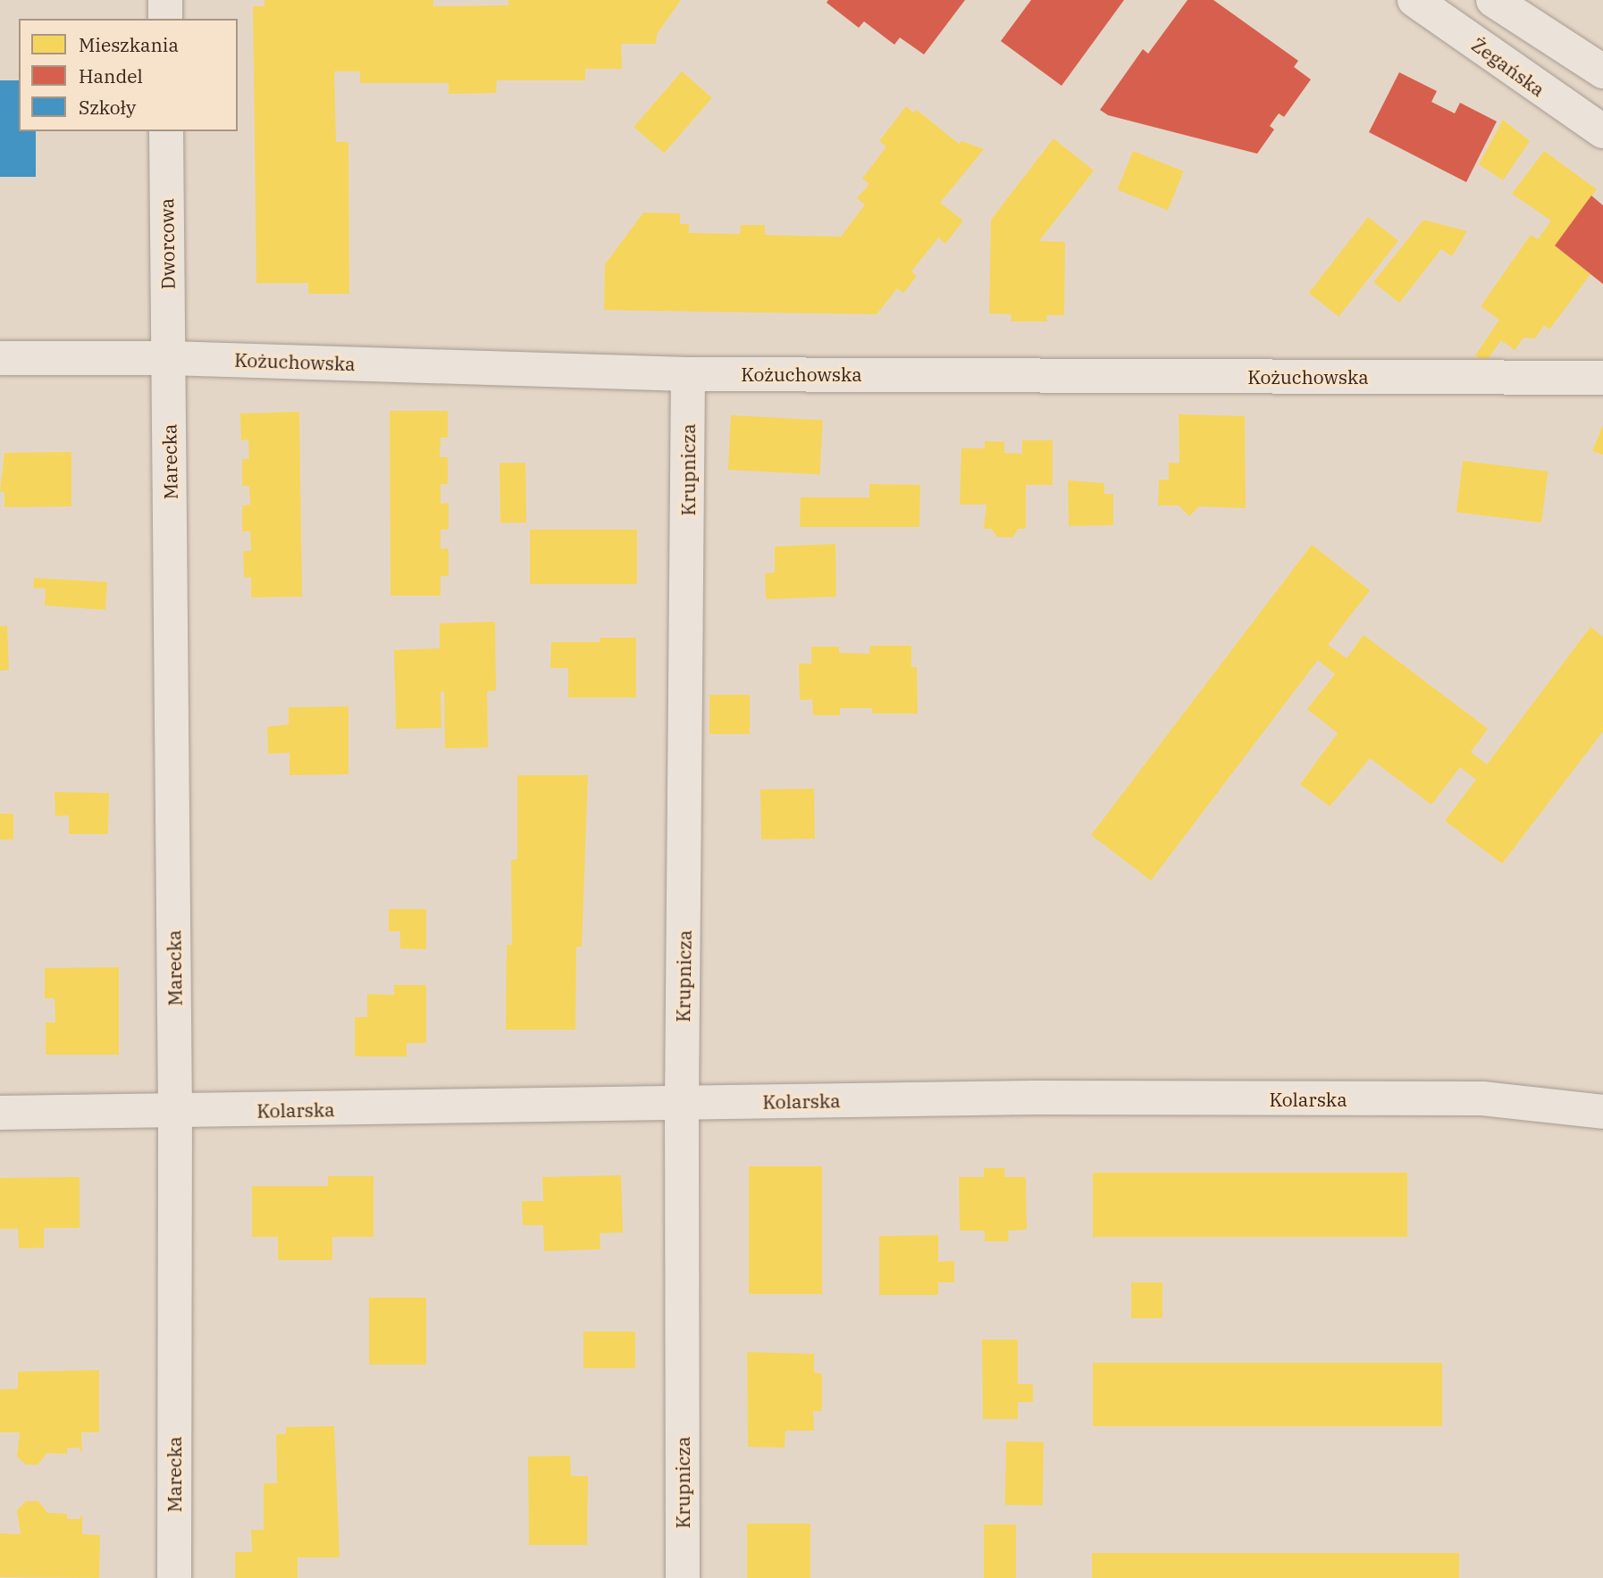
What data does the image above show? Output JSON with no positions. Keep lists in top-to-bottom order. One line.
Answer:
{"streets":{"street":["Żegańska","Dworcowa","Kożuchowska","Marecka","Krupnicza","Kolarska"]},"crossings":[["Dworcowa","Kożuchowska"],["Dworcowa","Marecka"],["Kożuchowska","Marecka"],["Kożuchowska","Krupnicza"],["Marecka","Kolarska"],["Krupnicza","Kolarska"]],"legend":["Mieszkania","Handel","Szkoły"]}
